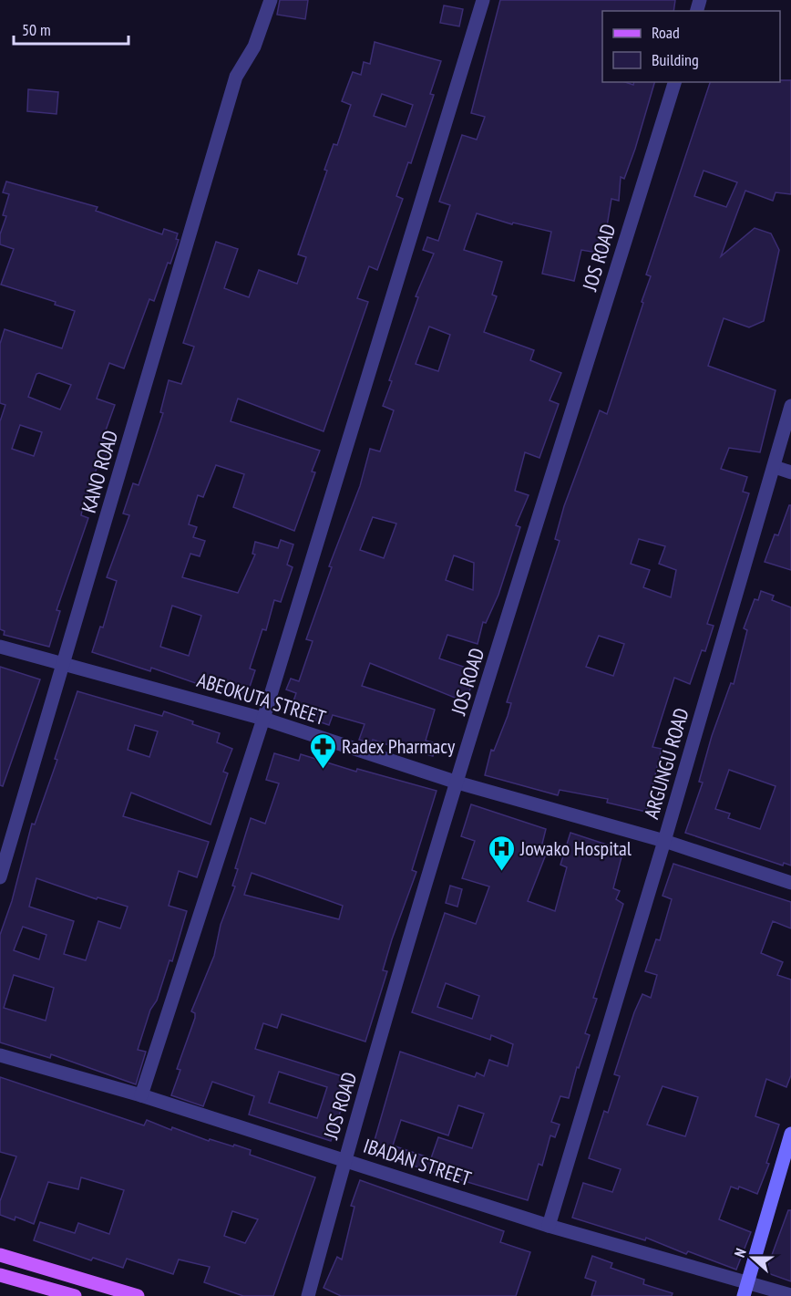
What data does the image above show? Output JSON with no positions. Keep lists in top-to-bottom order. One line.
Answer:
{"streets":{"street":["JOS ROAD","KANO ROAD","ABEOKUTA STREET","ARGUNGU ROAD","IBADAN STREET"]},"crossings":[["JOS ROAD","ABEOKUTA STREET"],["JOS ROAD","IBADAN STREET"],["KANO ROAD","ABEOKUTA STREET"],["ABEOKUTA STREET","ARGUNGU ROAD"],["ARGUNGU ROAD","IBADAN STREET"]],"places":{"pharmacy":["Radex Pharmacy"],"hospital":["Jowako Hospital"]},"legend":["Road","Building"],"scale_bar":"50 m","north":"left"}
